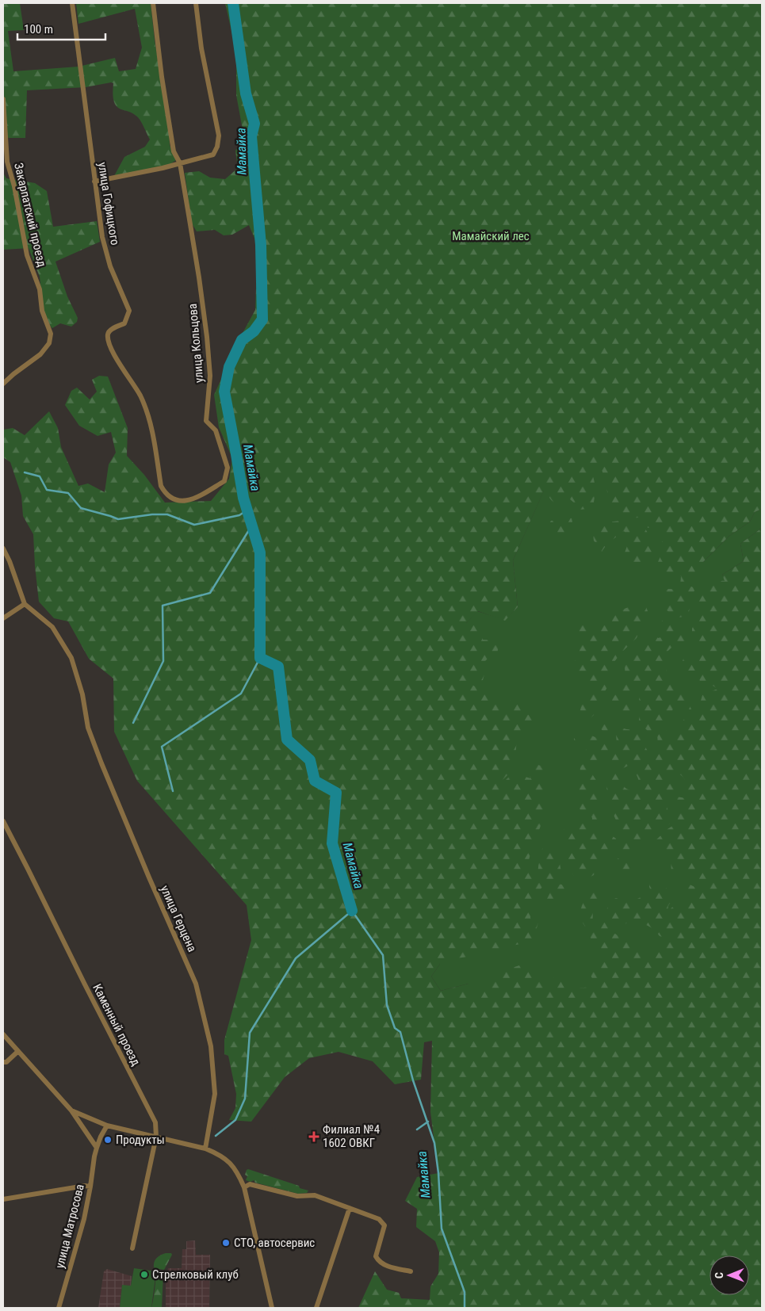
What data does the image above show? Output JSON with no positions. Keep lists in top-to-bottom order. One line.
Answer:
{"streets":{"street":["улица Гофицкого","Закарпатский проезд","улица Кольцова","улица Герцена","Каменный проезд","улица Матросова"]},"crossings":[["улица Гофицкого","улица Кольцова"]],"water":["Мамайка"],"parks":["Мамайский лес"],"places":{"health":["Филиал №4 1602 ОВКГ"],"other":["Продукты","СТО, автосервис","Стрелковый клуб"]},"scale_bar":"100 m","north":"left"}
